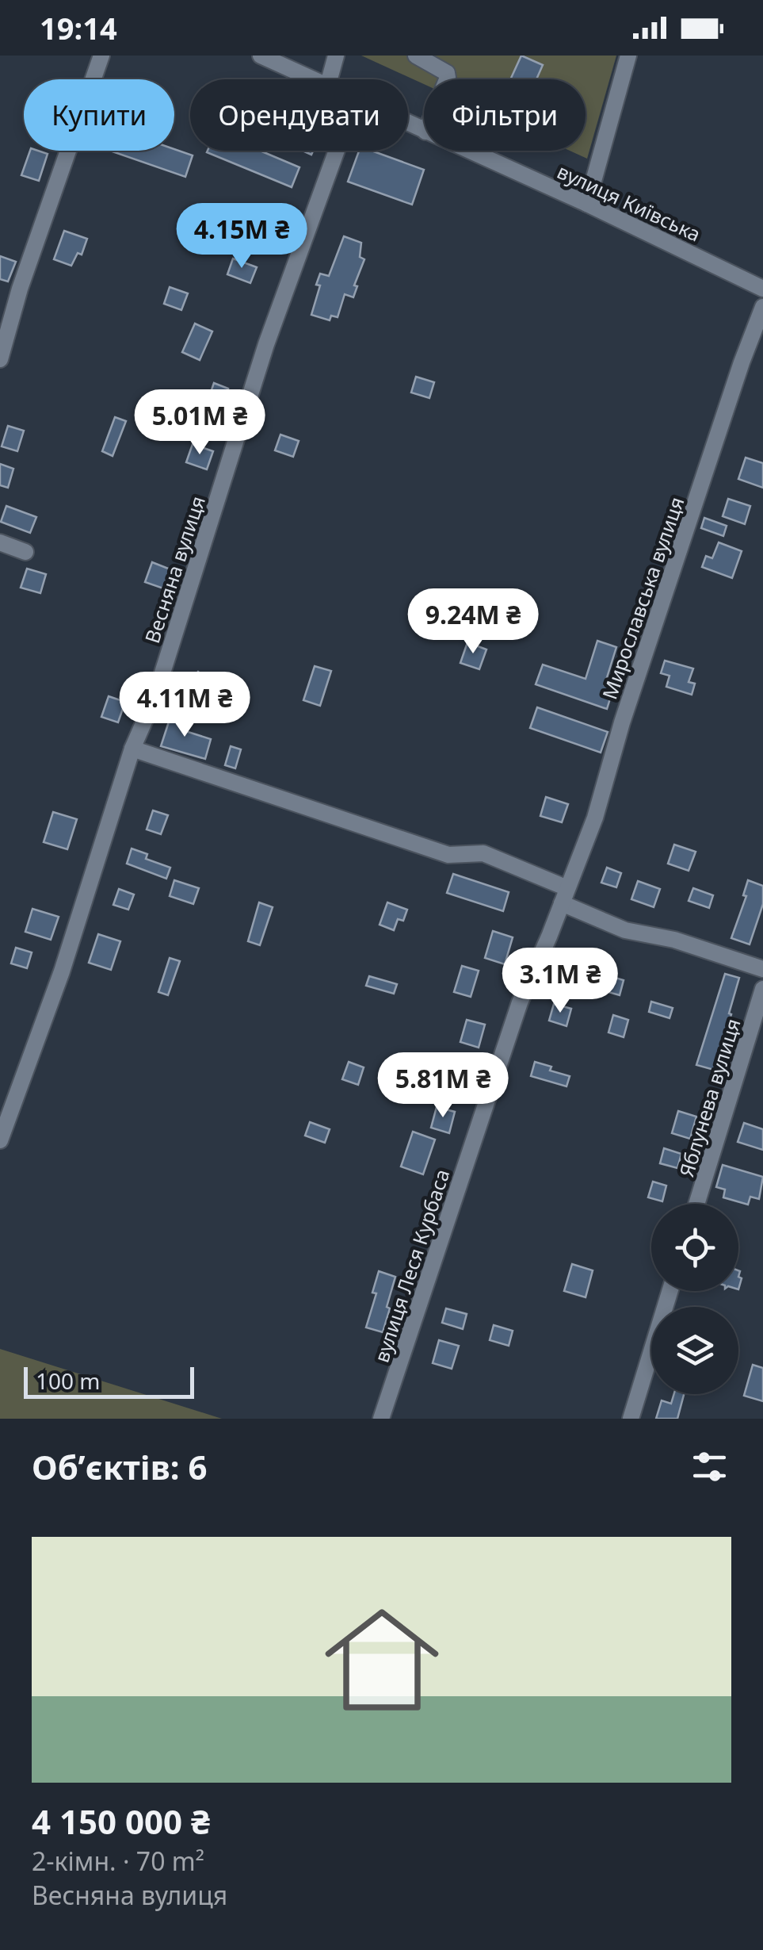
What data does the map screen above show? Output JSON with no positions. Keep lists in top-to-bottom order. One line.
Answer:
{"streets":{"street":["вулиця Київська","Весняна вулиця","Мирославська вулиця","Яблунева вулиця","вулиця Леся Курбаса"]},"crossings":[["Мирославська вулиця","вулиця Леся Курбаса"]],"scale_bar":"100 m","page":{"status":"19:14","chip":["Купити","Орендувати","Фільтри"],"price":["4.15M ₴","5.01M ₴","9.24M ₴","4.11M ₴","3.1M ₴","5.81M ₴"],"scale":"100 m","heading":"Об’єктів: 6","list":[{"name":"4 150 000 ₴","note":"2-кімн. · 70 m² · Весняна вулиця"}]}}
